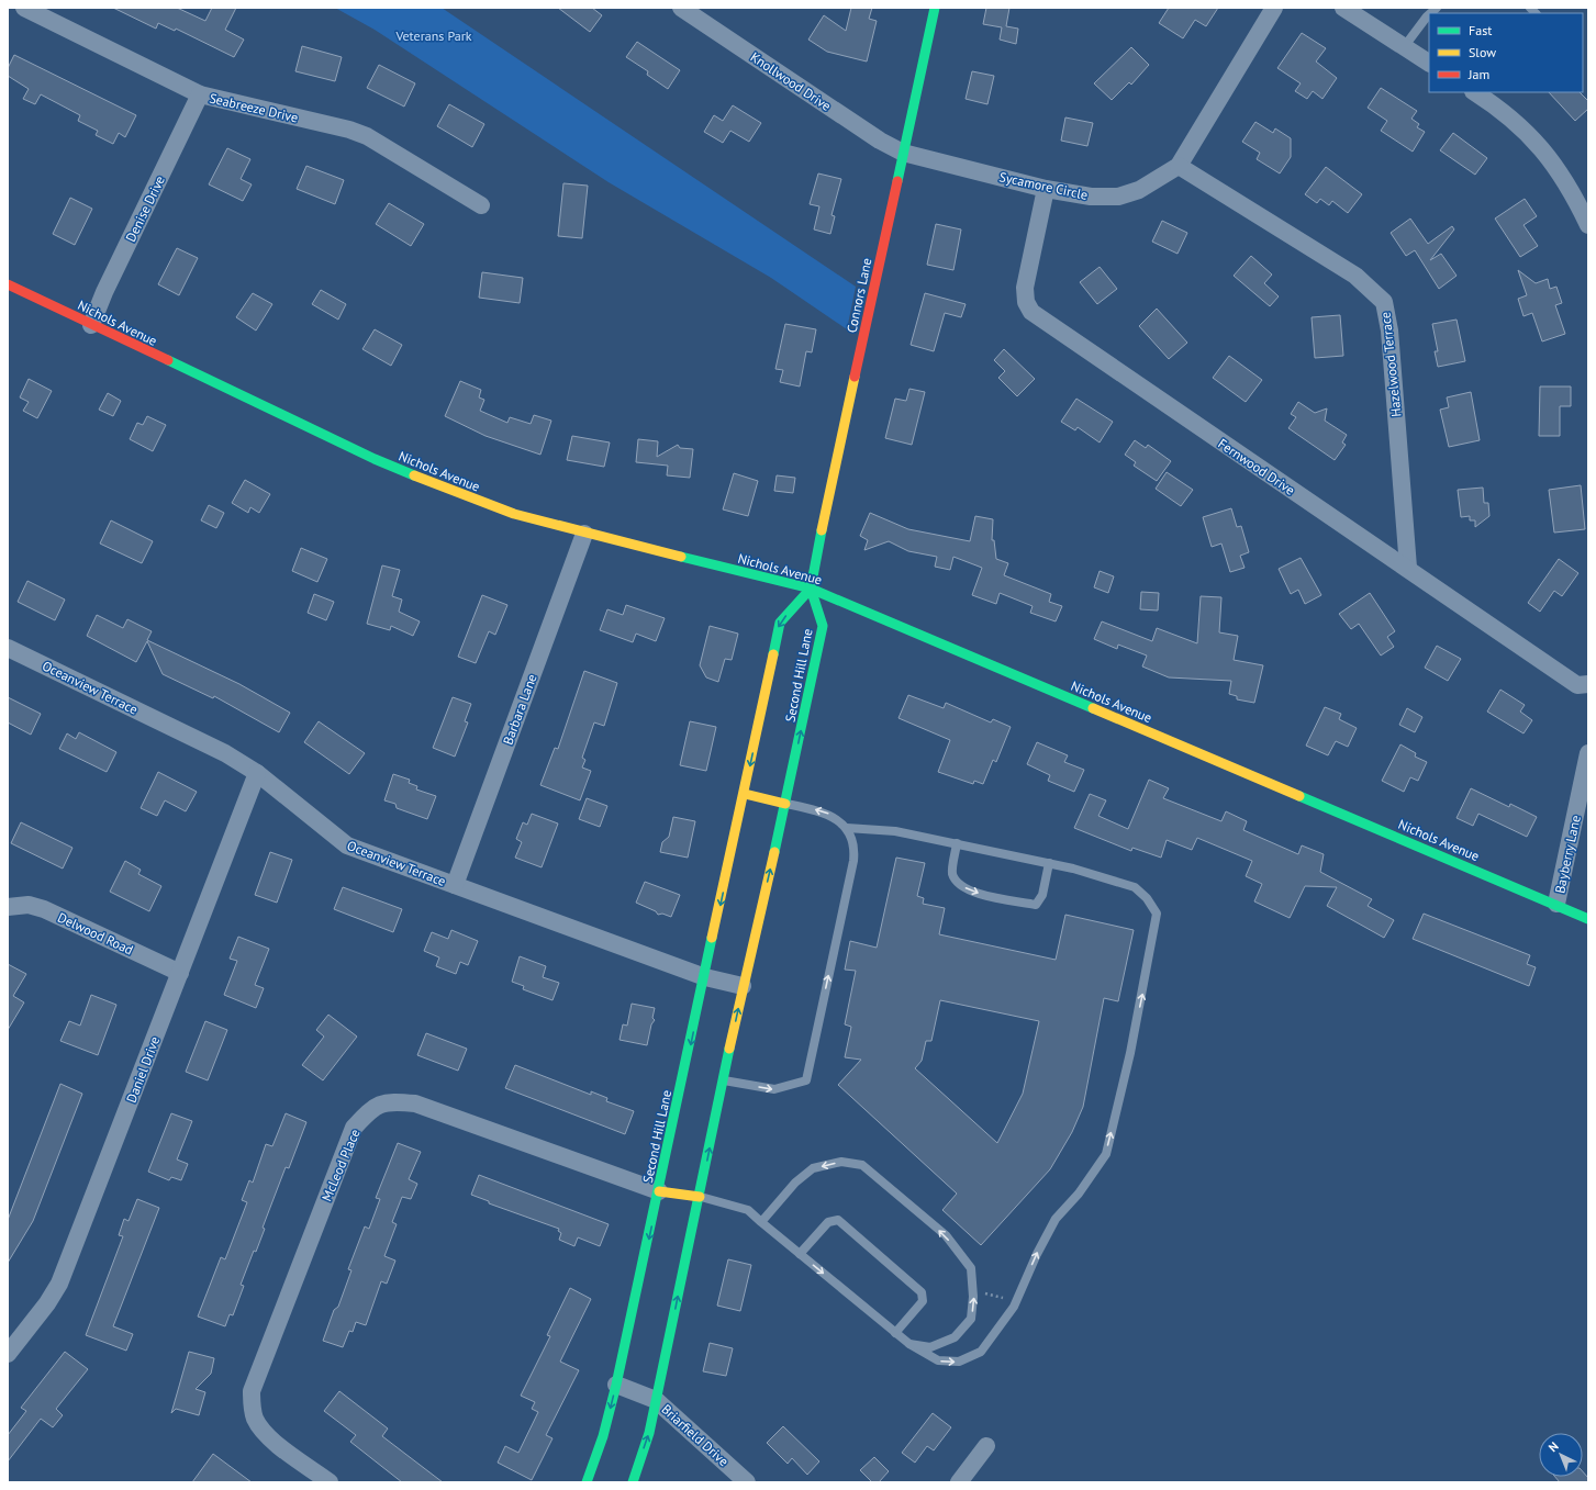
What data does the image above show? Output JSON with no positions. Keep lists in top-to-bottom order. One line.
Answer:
{"streets":{"street":["Knollwood Drive","Seabreeze Drive","Sycamore Circle","Denise Drive","Connors Lane","Nichols Avenue","Hazelwood Terrace","Fernwood Drive","Second Hill Lane","Oceanview Terrace","Barbara Lane","Bayberry Lane","Delwood Road","Daniel Drive","McLeod Place","Briarfield Drive"]},"crossings":[["Knollwood Drive","Sycamore Circle"],["Knollwood Drive","Connors Lane"],["Seabreeze Drive","Denise Drive"],["Sycamore Circle","Connors Lane"],["Sycamore Circle","Hazelwood Terrace"],["Sycamore Circle","Fernwood Drive"],["Denise Drive","Nichols Avenue"],["Connors Lane","Nichols Avenue"],["Connors Lane","Second Hill Lane"],["Nichols Avenue","Second Hill Lane"],["Nichols Avenue","Barbara Lane"],["Nichols Avenue","Bayberry Lane"],["Hazelwood Terrace","Fernwood Drive"],["Second Hill Lane","Oceanview Terrace"],["Second Hill Lane","McLeod Place"],["Second Hill Lane","Briarfield Drive"],["Oceanview Terrace","Barbara Lane"],["Oceanview Terrace","Daniel Drive"],["Delwood Road","Daniel Drive"]],"parks":["Veterans Park"],"legend":["Fast","Slow","Jam"],"north":"top left"}
